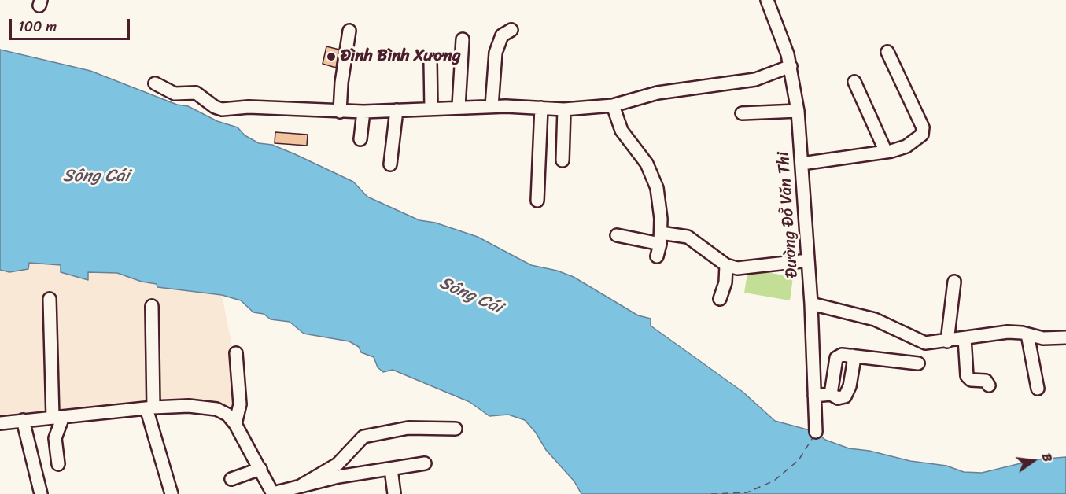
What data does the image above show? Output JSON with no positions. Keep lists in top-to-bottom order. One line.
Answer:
{"streets":{"street":["Đường Đỗ Văn Thi"]},"water":["Sông Cái"],"places":["Đình Bình Xương"],"scale_bar":"100 m","north":"right"}
